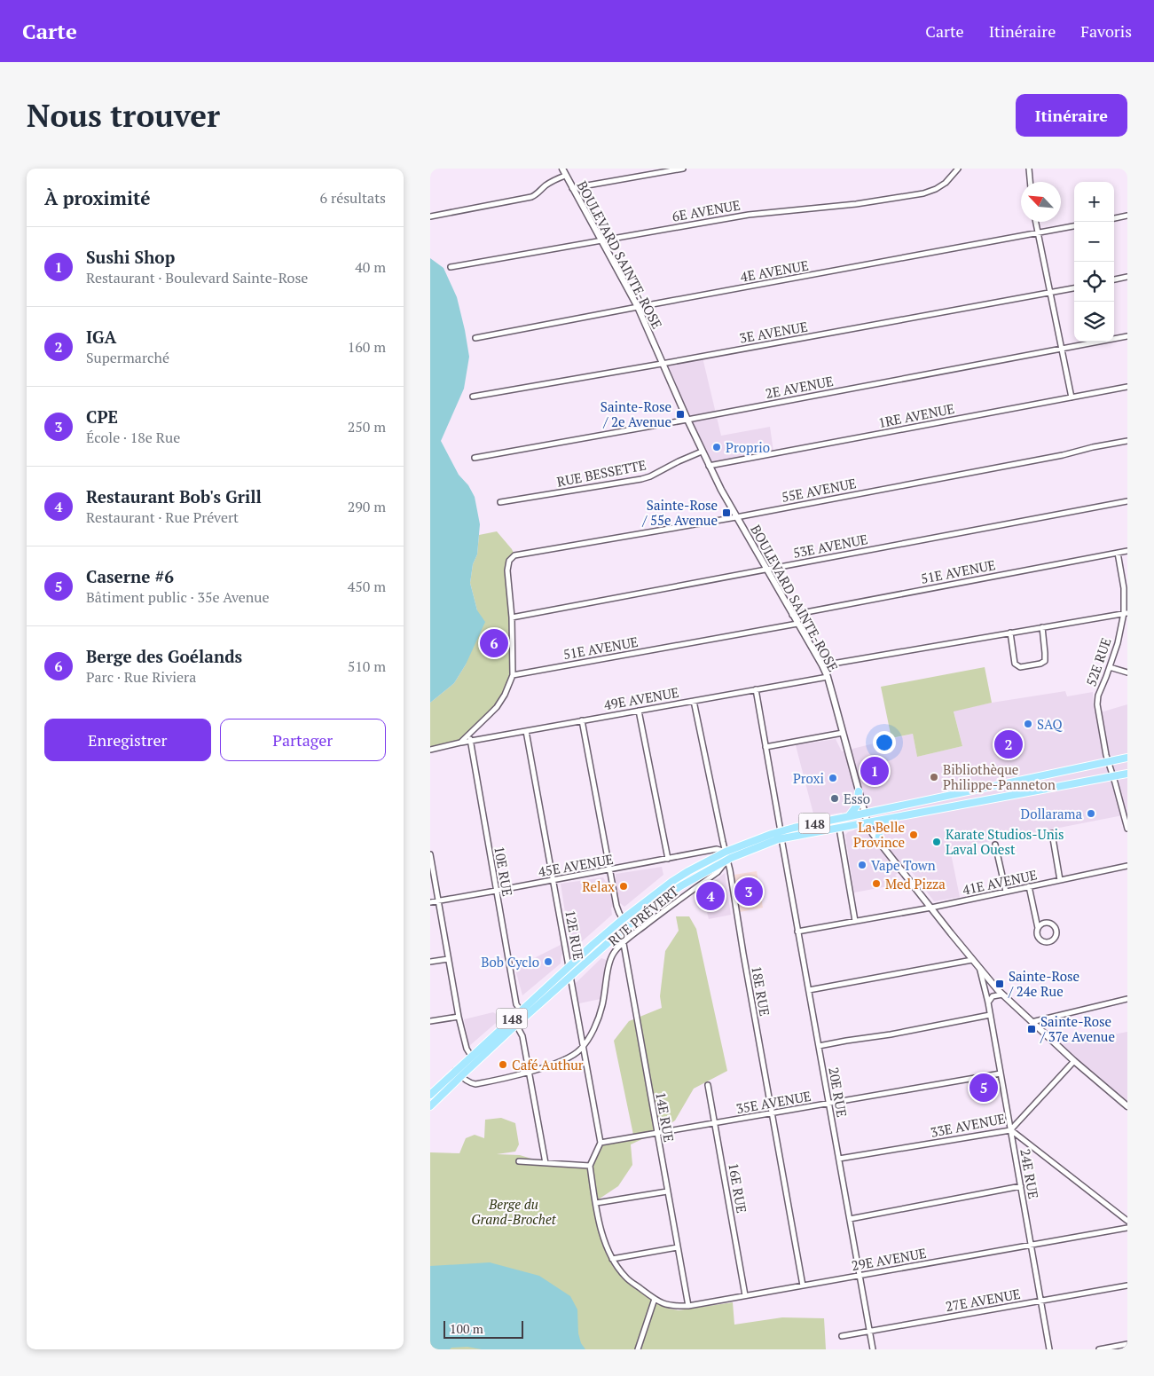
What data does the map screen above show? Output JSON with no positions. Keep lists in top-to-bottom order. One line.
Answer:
{"streets":{"main road":["148"],"street":["6E AVENUE","BOULEVARD SAINTE-ROSE","4E AVENUE","3E AVENUE","2E AVENUE","1RE AVENUE","RUE BESSETTE","55E AVENUE","53E AVENUE","51E AVENUE","52E RUE","49E AVENUE","45E AVENUE","10E RUE","41E AVENUE","RUE PRÉVERT","12E RUE","18E RUE","20E RUE","35E AVENUE","14E RUE","33E AVENUE","24E RUE","16E RUE","29E AVENUE","27E AVENUE"]},"crossings":[["6E AVENUE","BOULEVARD SAINTE-ROSE"],["BOULEVARD SAINTE-ROSE","4E AVENUE"],["BOULEVARD SAINTE-ROSE","3E AVENUE"],["BOULEVARD SAINTE-ROSE","2E AVENUE"],["BOULEVARD SAINTE-ROSE","1RE AVENUE"],["BOULEVARD SAINTE-ROSE","RUE BESSETTE"],["BOULEVARD SAINTE-ROSE","55E AVENUE"],["BOULEVARD SAINTE-ROSE","53E AVENUE"],["BOULEVARD SAINTE-ROSE","51E AVENUE"],["BOULEVARD SAINTE-ROSE","49E AVENUE"],["BOULEVARD SAINTE-ROSE","148"],["BOULEVARD SAINTE-ROSE","41E AVENUE"],["BOULEVARD SAINTE-ROSE","33E AVENUE"],["BOULEVARD SAINTE-ROSE","24E RUE"],["55E AVENUE","53E AVENUE"],["51E AVENUE","52E RUE"],["52E RUE","148"],["49E AVENUE","10E RUE"],["49E AVENUE","12E RUE"],["49E AVENUE","18E RUE"],["49E AVENUE","20E RUE"],["148","45E AVENUE"],["148","10E RUE"],["148","RUE PRÉVERT"],["148","12E RUE"],["148","18E RUE"],["148","20E RUE"],["148","14E RUE"],["45E AVENUE","10E RUE"],["45E AVENUE","12E RUE"],["45E AVENUE","18E RUE"],["41E AVENUE","20E RUE"],["RUE PRÉVERT","12E RUE"],["RUE PRÉVERT","18E RUE"],["RUE PRÉVERT","14E RUE"],["12E RUE","35E AVENUE"],["18E RUE","35E AVENUE"],["18E RUE","29E AVENUE"],["20E RUE","35E AVENUE"],["20E RUE","33E AVENUE"],["20E RUE","29E AVENUE"],["20E RUE","27E AVENUE"],["35E AVENUE","14E RUE"],["35E AVENUE","24E RUE"],["35E AVENUE","16E RUE"],["14E RUE","29E AVENUE"],["33E AVENUE","24E RUE"],["24E RUE","29E AVENUE"],["24E RUE","27E AVENUE"],["16E RUE","29E AVENUE"]],"parks":["Berge du Grand-Brochet"],"places":{"transit":["Sainte-Rose / 2e Avenue","Sainte-Rose / 55e Avenue","Sainte-Rose / 24e Rue","Sainte-Rose / 37e Avenue"],"other":["Proprio","SAQ","Bibliothèque Philippe-Panneton","Proxi","Esso","Dollarama","La Belle Province","Karate Studios-Unis Laval Ouest","Vape Town","Med Pizza","Relax","Bob Cyclo","Café Authur"]},"scale_bar":"100 m","north":"top left","page":{"header":"Carte","nav":["Carte","Itinéraire","Favoris"],"buttons":["Itinéraire",["Enregistrer","Partager"]],"title":"Nous trouver","heading":["À proximité","6 résultats"],"map_buttons":["+","−"],"list":[{"mark":"1","name":"Sushi Shop","note":"Restaurant · Boulevard Sainte-Rose","value":"40 m"},{"mark":"2","name":"IGA","note":"Supermarché","value":"160 m"},{"mark":"3","name":"CPE","note":"École · 18e Rue","value":"250 m"},{"mark":"4","name":"Restaurant Bob's Grill","note":"Restaurant · Rue Prévert","value":"290 m"},{"mark":"5","name":"Caserne #6","note":"Bâtiment public · 35e Avenue","value":"450 m"},{"mark":"6","name":"Berge des Goélands","note":"Parc · Rue Riviera","value":"510 m"}],"pins":["6","2","1","3","4","5"],"scale":"100 m"}}
